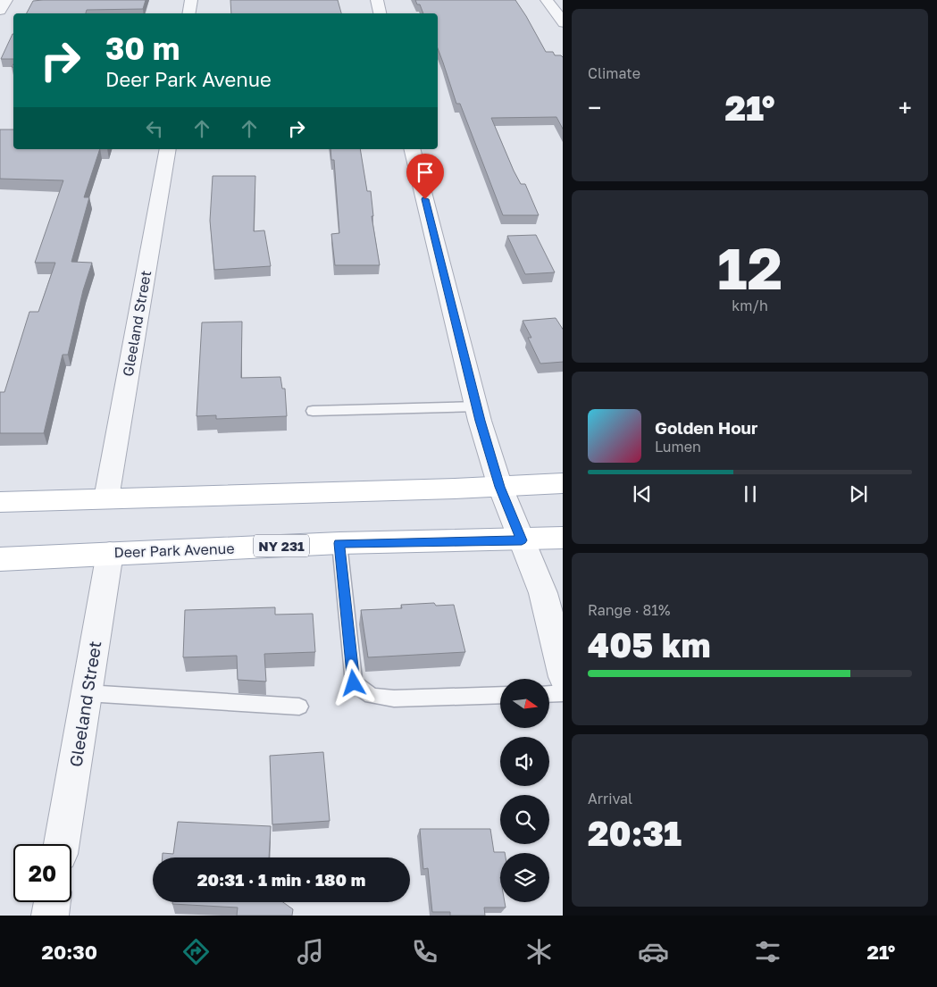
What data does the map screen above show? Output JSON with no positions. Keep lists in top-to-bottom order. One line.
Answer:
{"streets":{"main road":["NY 231","Deer Park Avenue"],"street":["Gleeland Street"]},"crossings":[["Gleeland Street","Deer Park Avenue"]],"north":"right","page":{"tile":["Climate",["12","km/h"],["Range · 81%","405 km"],["Arrival","20:31"]],"turn":["30 m","Deer Park Avenue"],"heat":["−","21°","+"],"song":["Golden Hour","Lumen"],"limit":"20","trip":"20:31 · 1 min · 180 m","tabs":["20:30","21°"]}}
